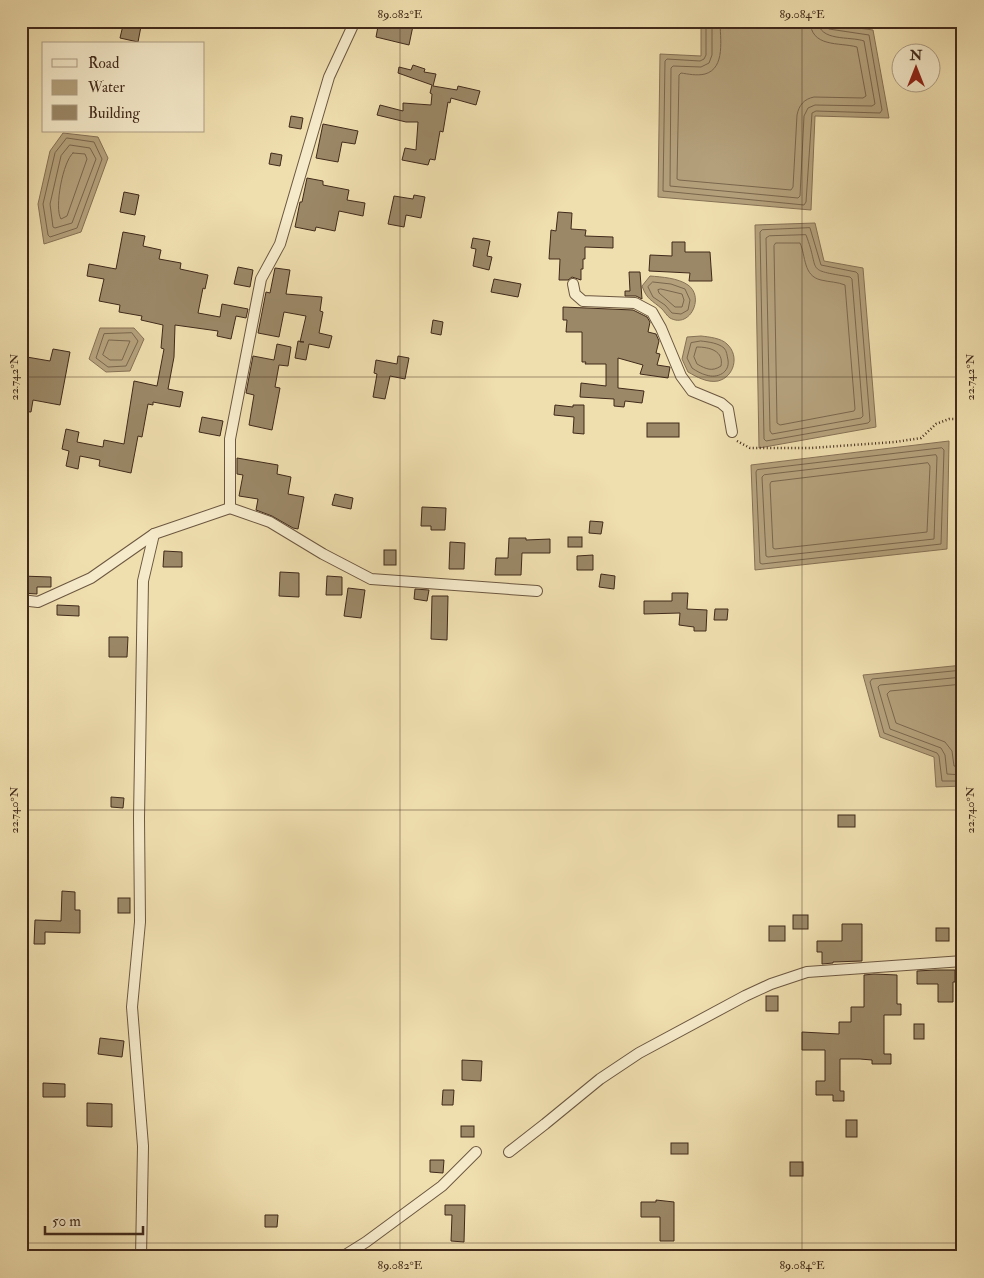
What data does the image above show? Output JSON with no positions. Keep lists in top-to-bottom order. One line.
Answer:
{"legend":["Road","Water","Building"],"scale_bar":"50 m","north":"top","coordinates":["89.082°E","89.084°E","22.742°N","22.740°N"]}
